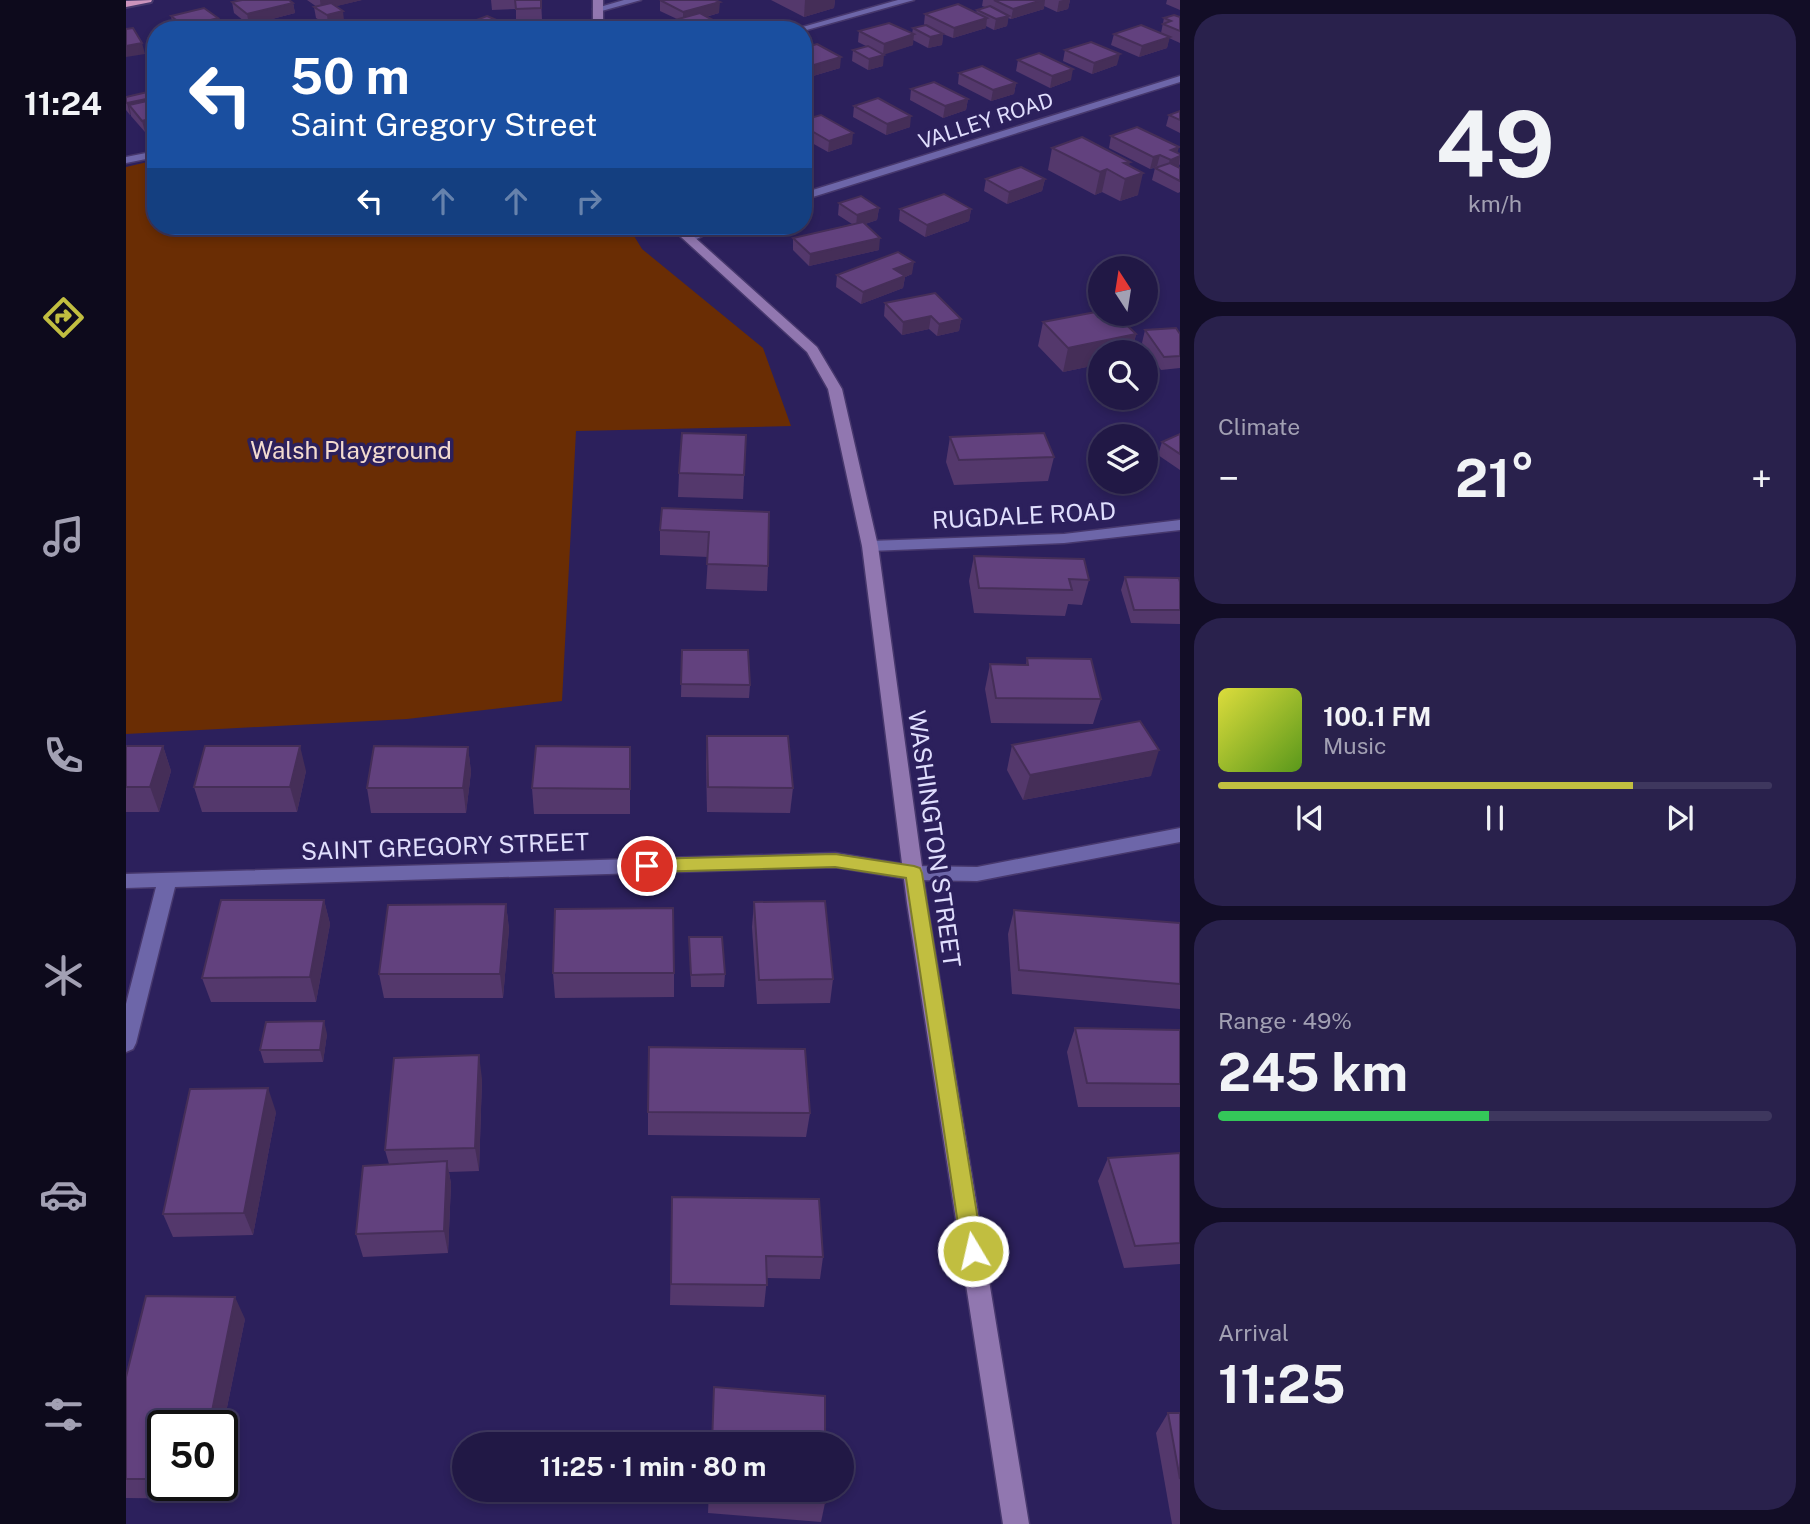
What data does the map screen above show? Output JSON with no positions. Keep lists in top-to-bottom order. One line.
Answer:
{"streets":{"main road":["WASHINGTON STREET"],"street":["VALLEY ROAD","RUGDALE ROAD","SAINT GREGORY STREET"]},"crossings":[["RUGDALE ROAD","WASHINGTON STREET"],["WASHINGTON STREET","SAINT GREGORY STREET"]],"parks":["Walsh Playground"],"north":"top","page":{"tabs":"11:24","tile":[["49","km/h"],"Climate",["Range · 49%","245 km"],["Arrival","11:25"]],"turn":["50 m","Saint Gregory Street"],"heat":["−","21°","+"],"song":["100.1 FM","Music"],"limit":"50","trip":"11:25 · 1 min · 80 m"}}
